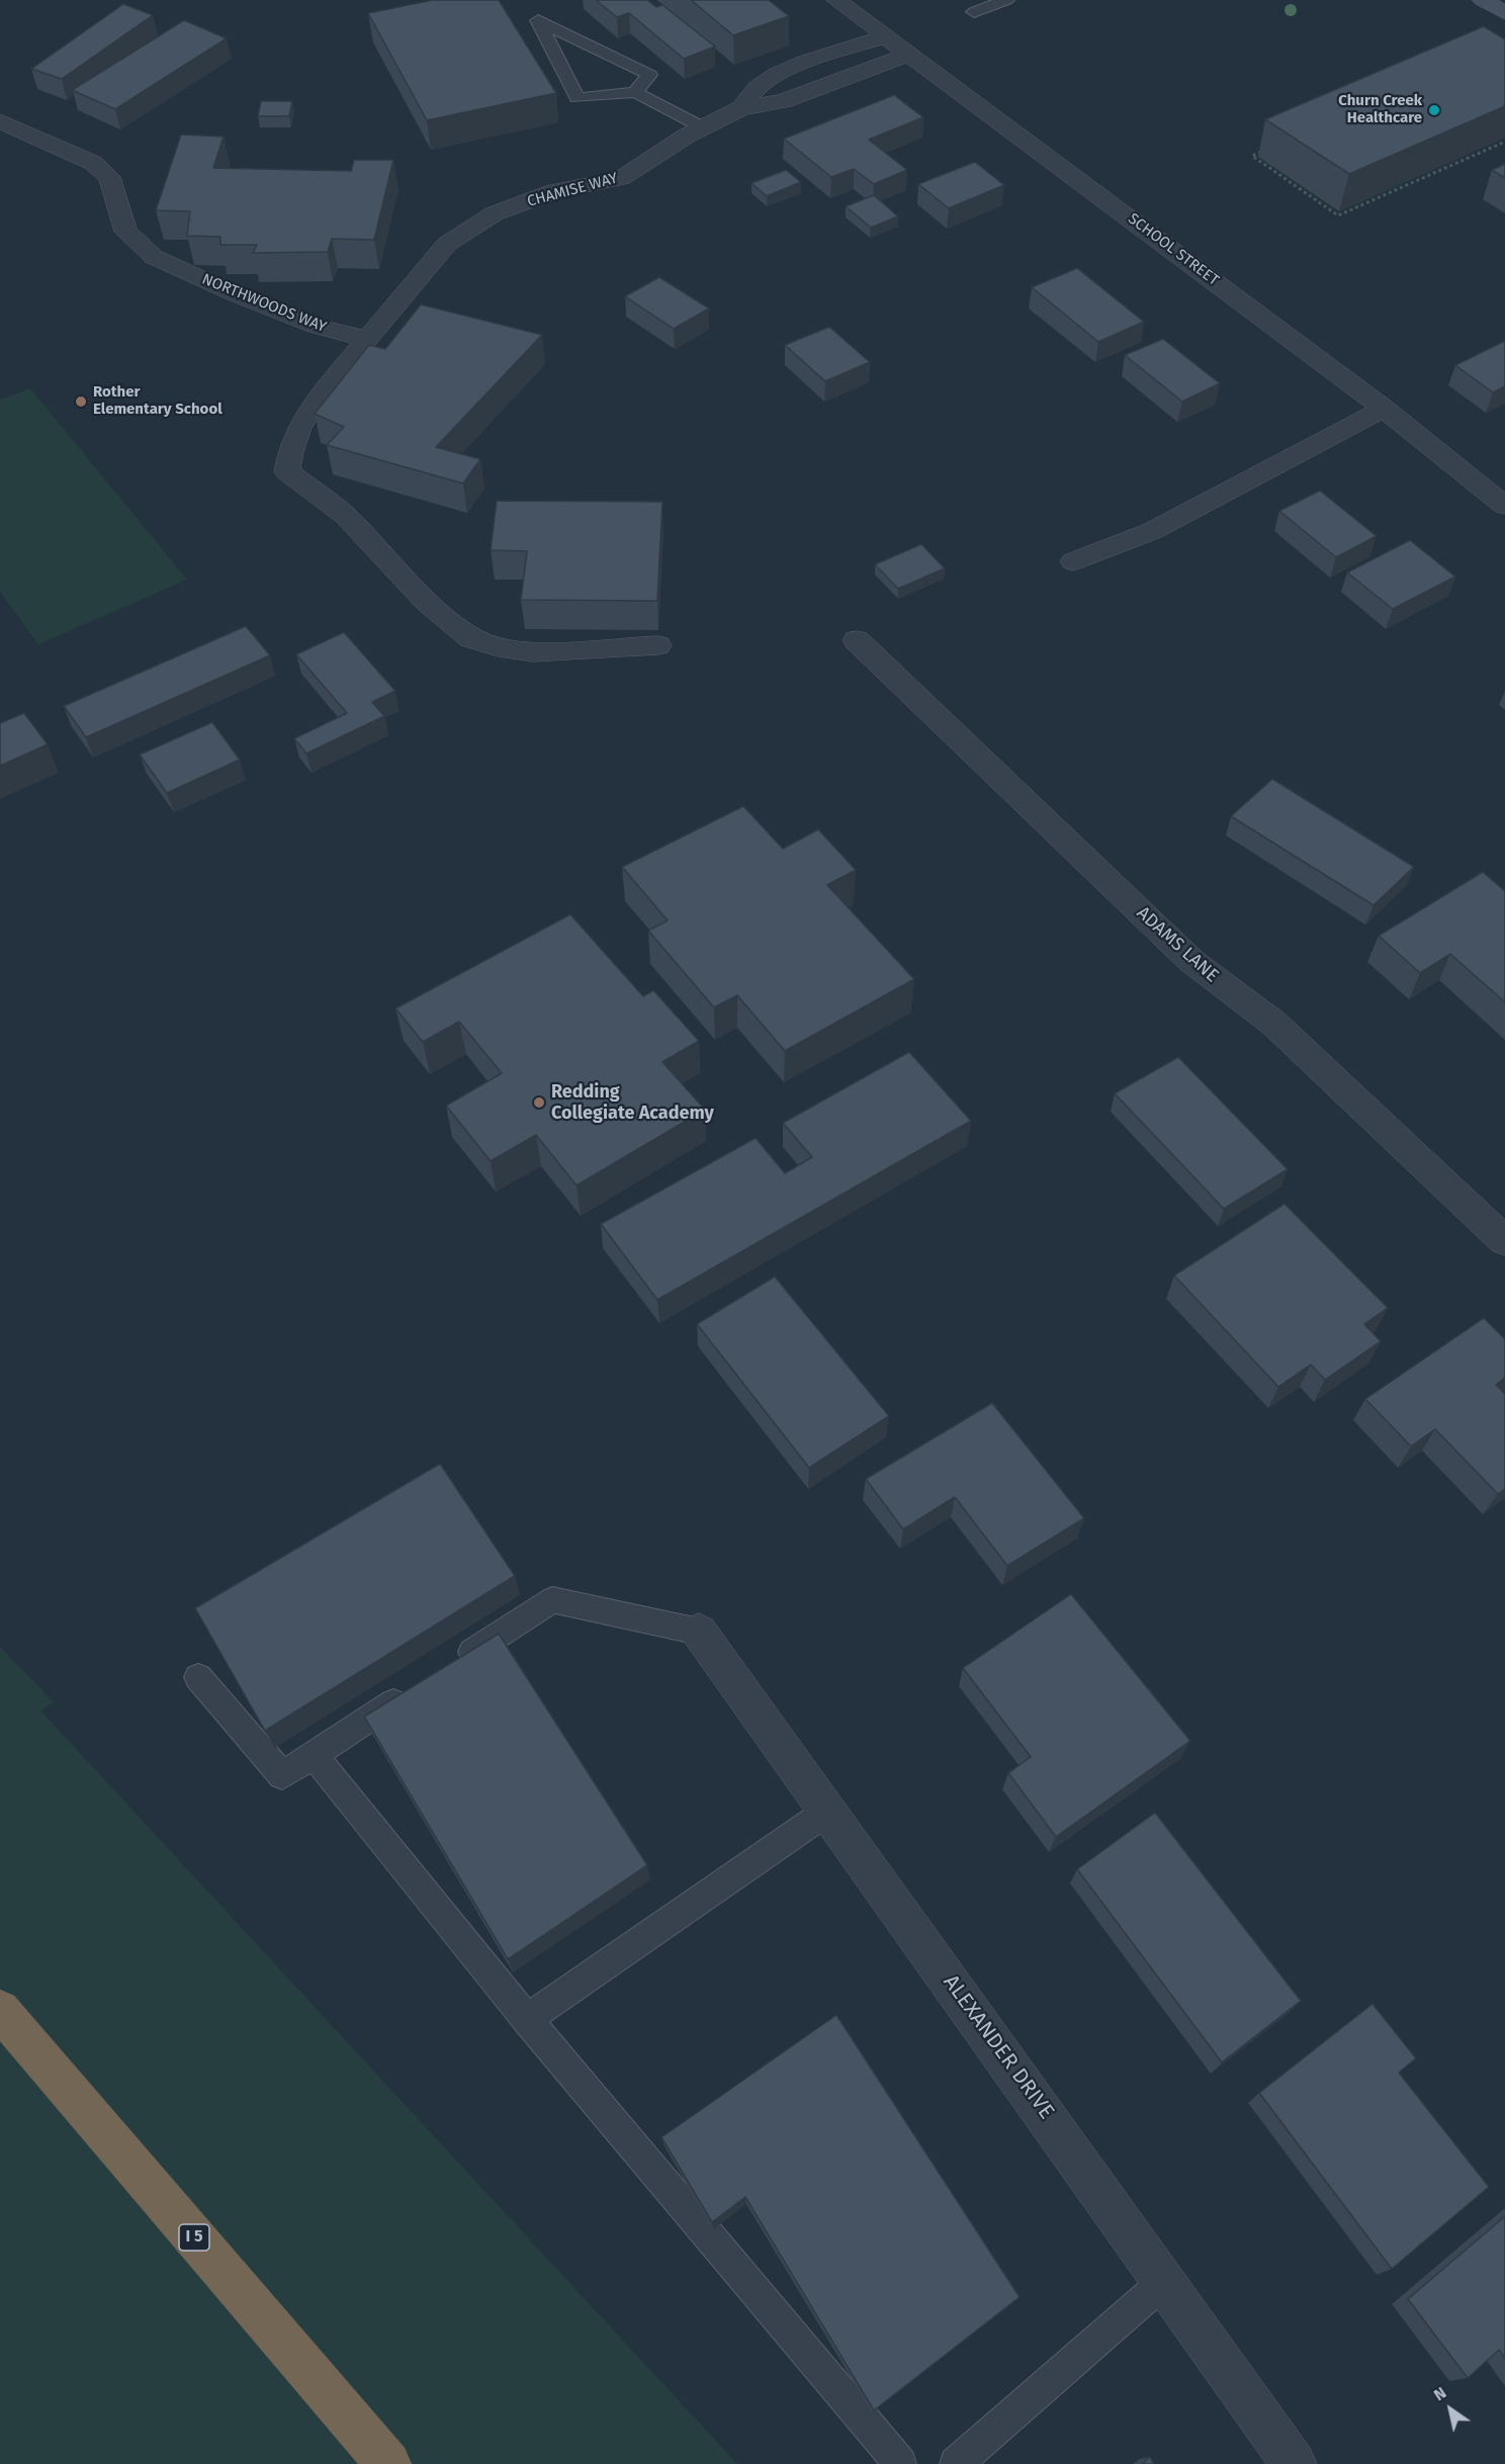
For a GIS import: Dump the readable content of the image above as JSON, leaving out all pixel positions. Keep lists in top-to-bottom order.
{
  "streets": {
    "highway": ["I 5"],
    "street": [
      "CHAMISE WAY",
      "SCHOOL STREET",
      "NORTHWOODS WAY",
      "ADAMS LANE",
      "ALEXANDER DRIVE"
    ]
  },
  "crossings": [
    ["CHAMISE WAY", "SCHOOL STREET"],
    ["CHAMISE WAY", "NORTHWOODS WAY"]
  ],
  "places": ["Churn Creek Healthcare", "Rother Elementary School", "Redding Collegiate Academy"],
  "north": "top left"
}
